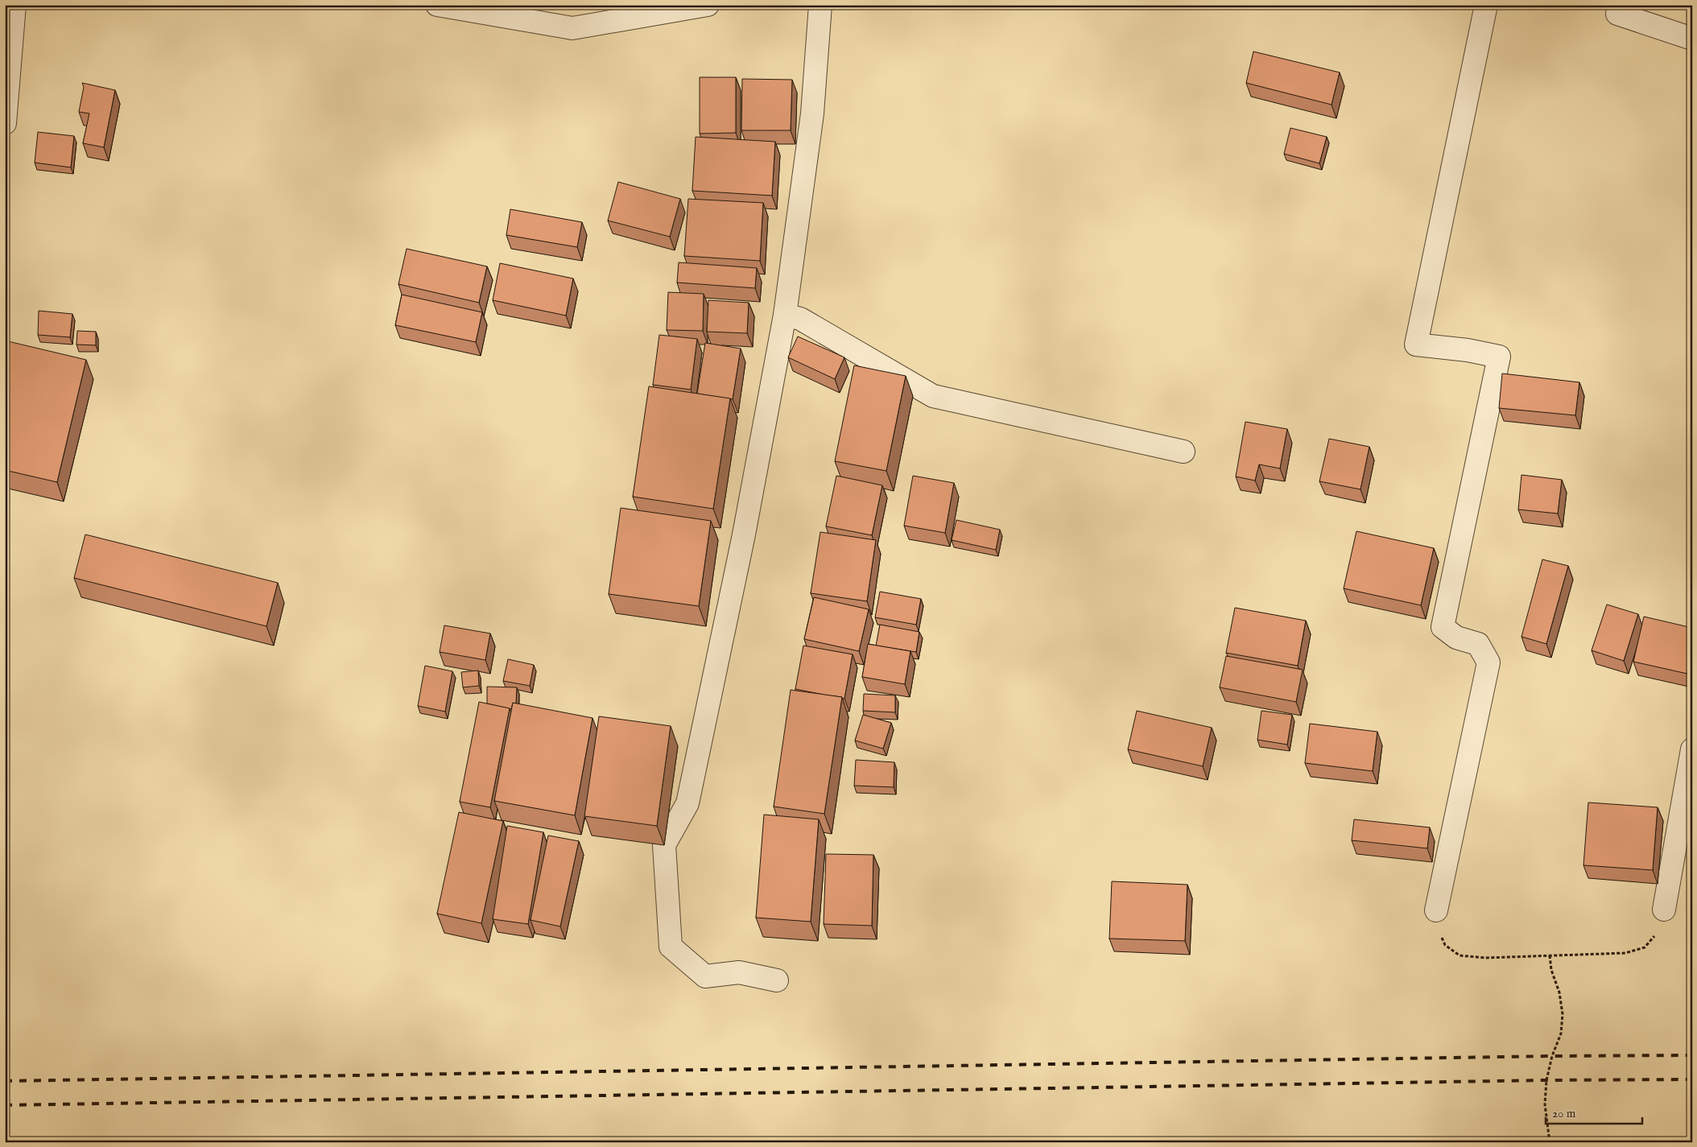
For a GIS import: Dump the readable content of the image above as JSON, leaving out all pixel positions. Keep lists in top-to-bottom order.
{
  "scale_bar": "20 m"
}
